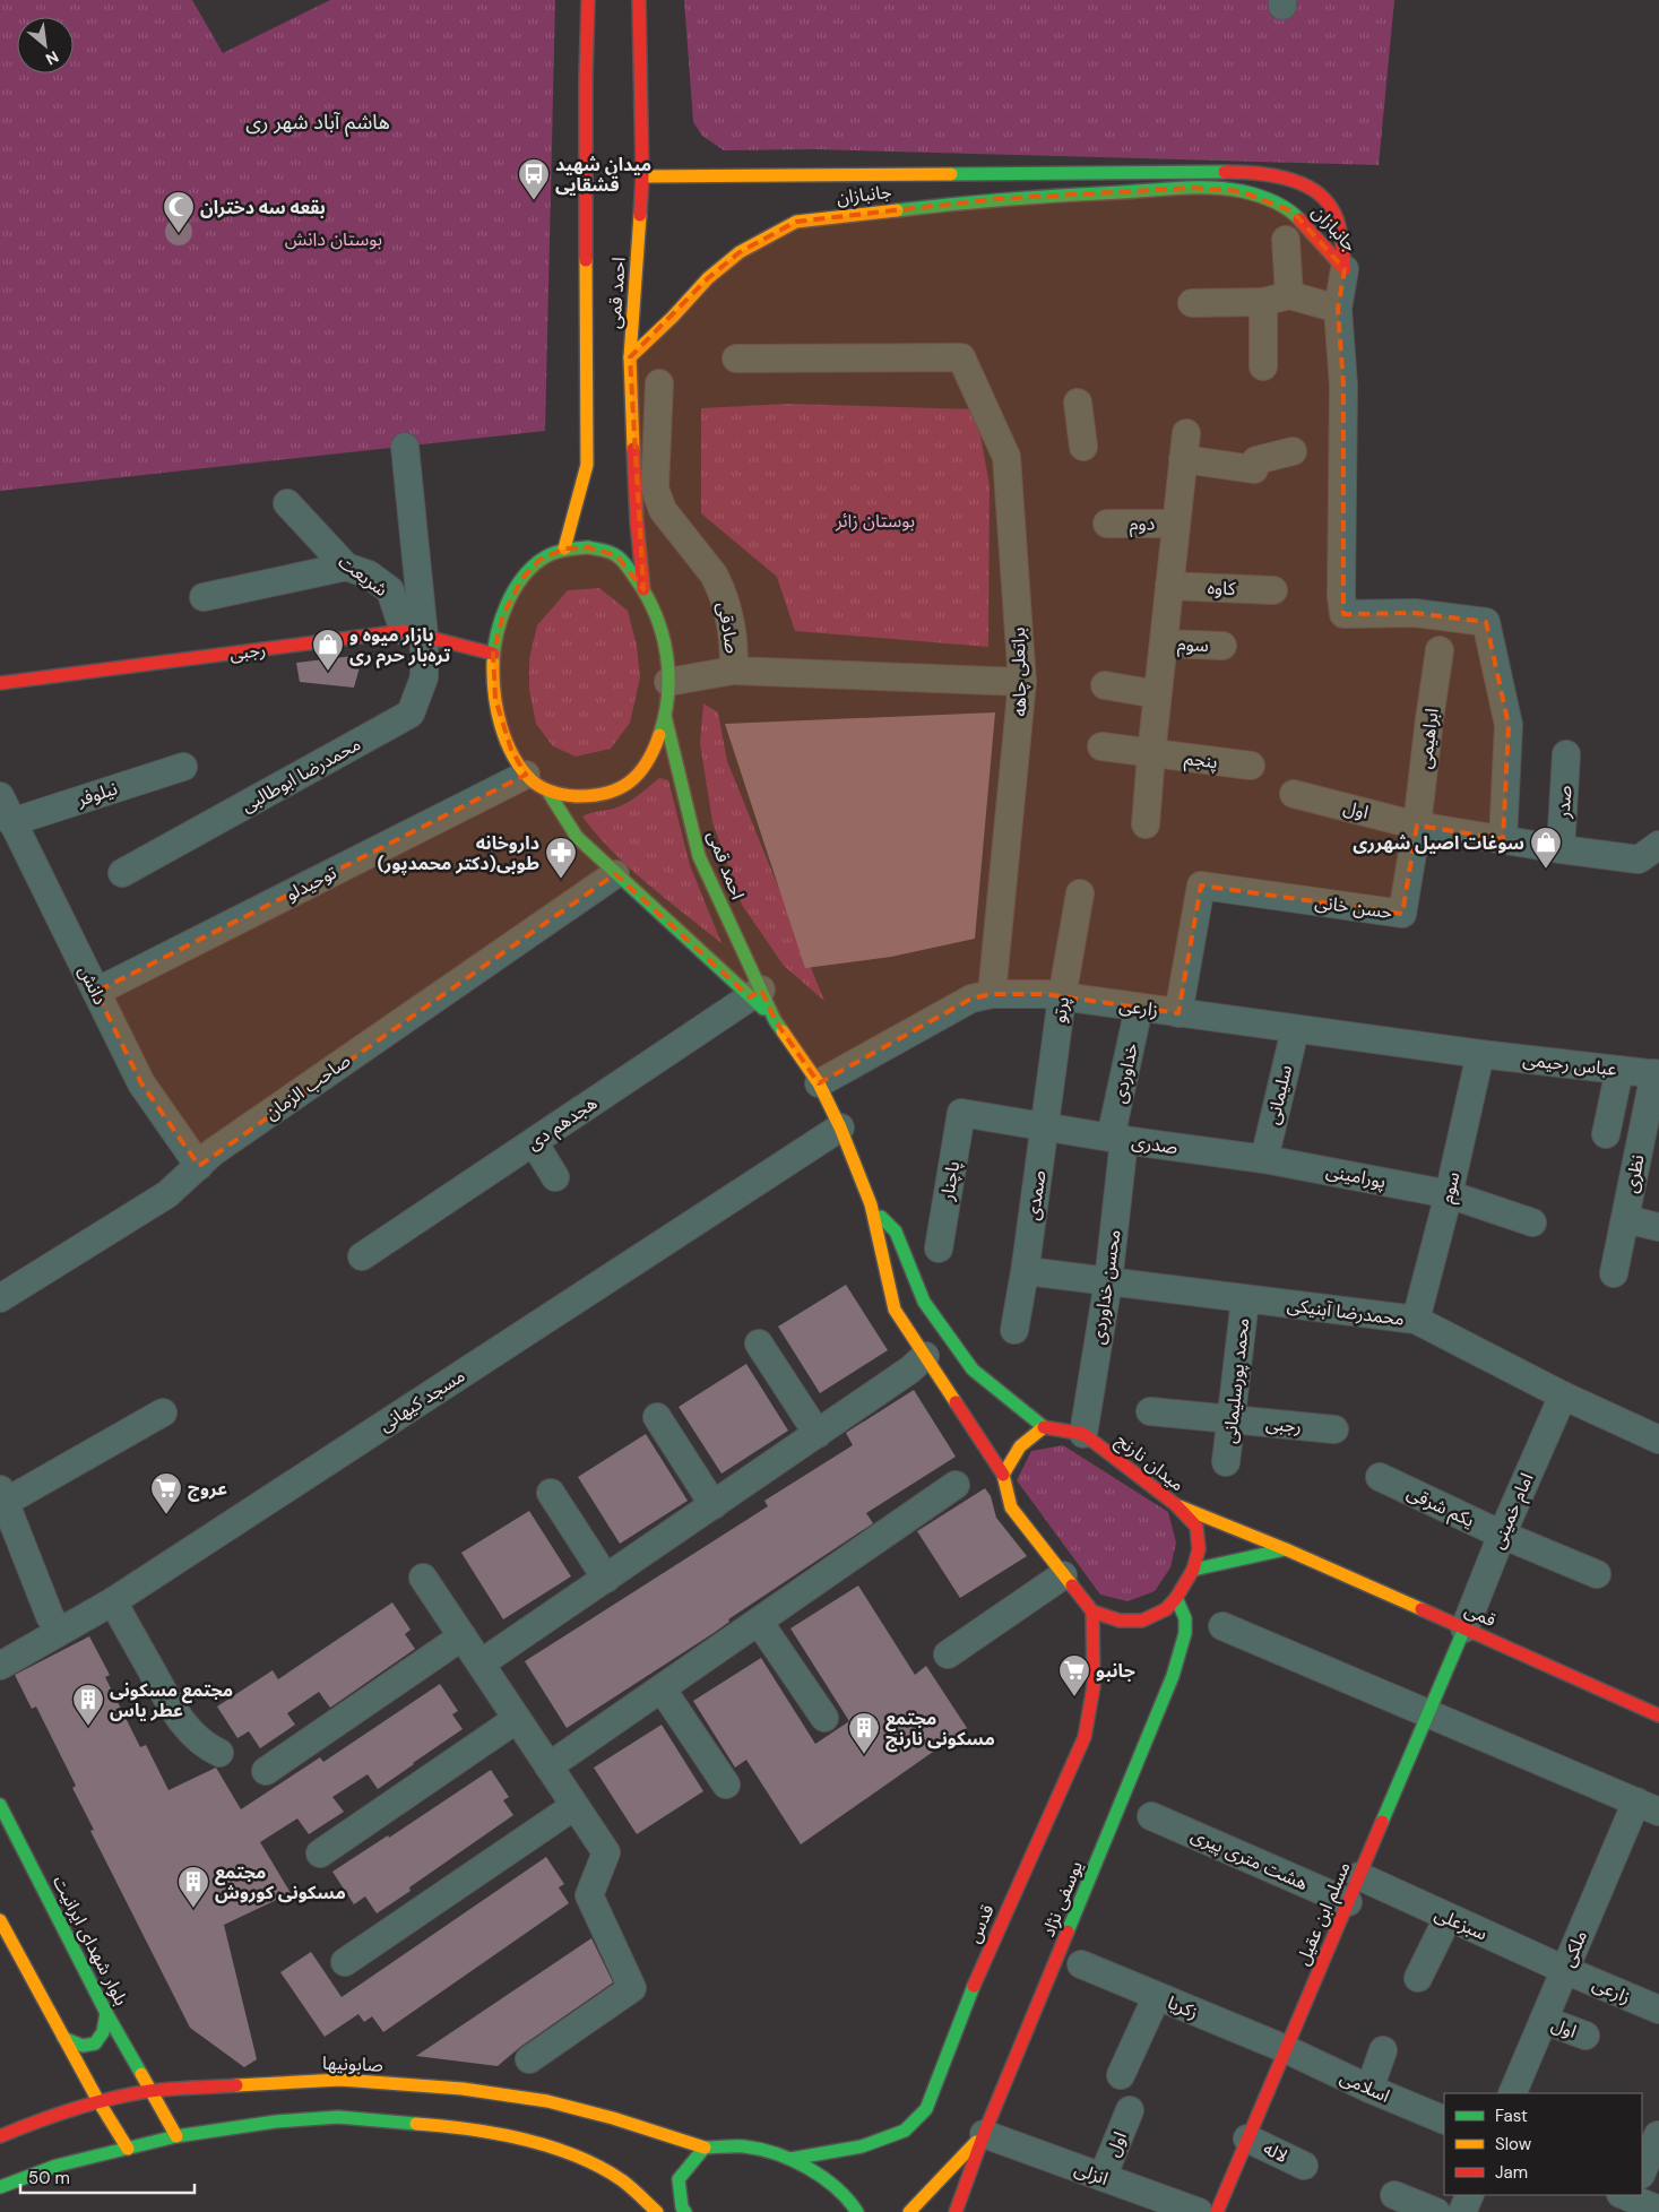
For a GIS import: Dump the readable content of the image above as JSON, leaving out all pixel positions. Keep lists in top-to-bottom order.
{
  "streets": {
    "street": [
      "جانبازان",
      "احمد قمی",
      "دوم",
      "شریعت",
      "کاوه",
      "صادقی",
      "سوم",
      "رجبی",
      "براتعلی چاهه",
      "ابراهیمی",
      "پنجم",
      "محمدرضا ابوطالبی",
      "نیلوفر",
      "صدر",
      "اول",
      "توحیدلو",
      "حسن خانی",
      "دانش",
      "زارعی",
      "پرتو",
      "عباس رحیمی",
      "خداوردی",
      "صاحب الزمان",
      "سلیمانی",
      "هجدهم دی",
      "صدری",
      "نظری",
      "پورامینی",
      "پاچنار",
      "صمدی",
      "محسن خداوردی",
      "محمدرضا آبنیکی",
      "محمد پورسلیمانی",
      "مسجد کیهانی",
      "میدان نارنج",
      "یکم شرقی",
      "امام خمینی",
      "قمی",
      "هشت متری پیری",
      "یوسفی نژاد",
      "مسلم ابن عقیل",
      "قدس",
      "سبزعلی",
      "بلوار شهدای ایرانیت",
      "ملکی",
      "زکریا",
      "صابونیها",
      "اسلامی",
      "لاله",
      "انزلی"
    ]
  },
  "crossings": [
    ["جانبازان", "احمد قمی"],
    ["احمد قمی", "زارعی"],
    ["احمد قمی", "صاحب الزمان"],
    ["احمد قمی", "هجدهم دی"],
    ["احمد قمی", "مسجد کیهانی"],
    ["شریعت", "رجبی"],
    ["شریعت", "محمدرضا ابوطالبی"],
    ["صادقی", "براتعلی چاهه"],
    ["سوم", "زارعی"],
    ["سوم", "عباس رحیمی"],
    ["سوم", "پورامینی"],
    ["سوم", "محمدرضا آبنیکی"],
    ["رجبی", "محمدرضا ابوطالبی"],
    ["رجبی", "محمد پورسلیمانی"],
    ["براتعلی چاهه", "زارعی"],
    ["ابراهیمی", "اول"],
    ["ابراهیمی", "حسن خانی"],
    ["نیلوفر", "دانش"],
    ["اول", "حسن خانی"],
    ["اول", "ملکی"],
    ["اول", "انزلی"],
    ["توحیدلو", "دانش"],
    ["حسن خانی", "زارعی"],
    ["دانش", "صاحب الزمان"],
    ["زارعی", "پرتو"],
    ["زارعی", "عباس رحیمی"],
    ["زارعی", "خداوردی"],
    ["زارعی", "سلیمانی"],
    ["زارعی", "سبزعلی"],
    ["زارعی", "ملکی"],
    ["پرتو", "صدری"],
    ["پرتو", "پاچنار"],
    ["پرتو", "صمدی"],
    ["عباس رحیمی", "نظری"],
    ["خداوردی", "صدری"],
    ["خداوردی", "محسن خداوردی"],
    ["سلیمانی", "صدری"],
    ["سلیمانی", "پورامینی"],
    ["صدری", "پورامینی"],
    ["صدری", "پاچنار"],
    ["صدری", "صمدی"],
    ["صدری", "محسن خداوردی"],
    ["پاچنار", "صمدی"],
    ["محسن خداوردی", "محمدرضا آبنیکی"],
    ["محسن خداوردی", "میدان نارنج"],
    ["محسن خداوردی", "قمی"],
    ["محسن خداوردی", "یوسفی نژاد"],
    ["محسن خداوردی", "قدس"],
    ["محمدرضا آبنیکی", "محمد پورسلیمانی"],
    ["محمدرضا آبنیکی", "امام خمینی"],
    ["میدان نارنج", "قمی"],
    ["میدان نارنج", "یوسفی نژاد"],
    ["میدان نارنج", "قدس"],
    ["یکم شرقی", "امام خمینی"],
    ["امام خمینی", "قمی"],
    ["امام خمینی", "مسلم ابن عقیل"],
    ["قمی", "یوسفی نژاد"],
    ["قمی", "مسلم ابن عقیل"],
    ["قمی", "قدس"],
    ["هشت متری پیری", "مسلم ابن عقیل"],
    ["یوسفی نژاد", "قدس"],
    ["یوسفی نژاد", "انزلی"],
    ["مسلم ابن عقیل", "سبزعلی"],
    ["مسلم ابن عقیل", "زکریا"],
    ["مسلم ابن عقیل", "اسلامی"],
    ["مسلم ابن عقیل", "لاله"],
    ["قدس", "صابونیها"],
    ["سبزعلی", "ملکی"],
    ["بلوار شهدای ایرانیت", "صابونیها"],
    ["زکریا", "اسلامی"]
  ],
  "districts": ["هاشم آباد شهر ری"],
  "parks": ["بوستان دانش", "بوستان زائر"],
  "places": {
    "bus stop": ["میدان شهید قشقایی"],
    "mosque": ["بقعه سه دختران"],
    "shop": ["بازار میوه و تره‌بار حرم ری", "سوغات اصیل شهرری"],
    "pharmacy": ["داروخانه طوبی(دکتر محمدپور)"],
    "supermarket": ["عروج", "جانبو"],
    "building": ["مجتمع مسکونی عطر یاس", "مجتمع مسکونی نارنج", "مجتمع مسکونی کوروش"]
  },
  "legend": ["Fast", "Slow", "Jam"],
  "scale_bar": "50 m",
  "north": "bottom right"
}
